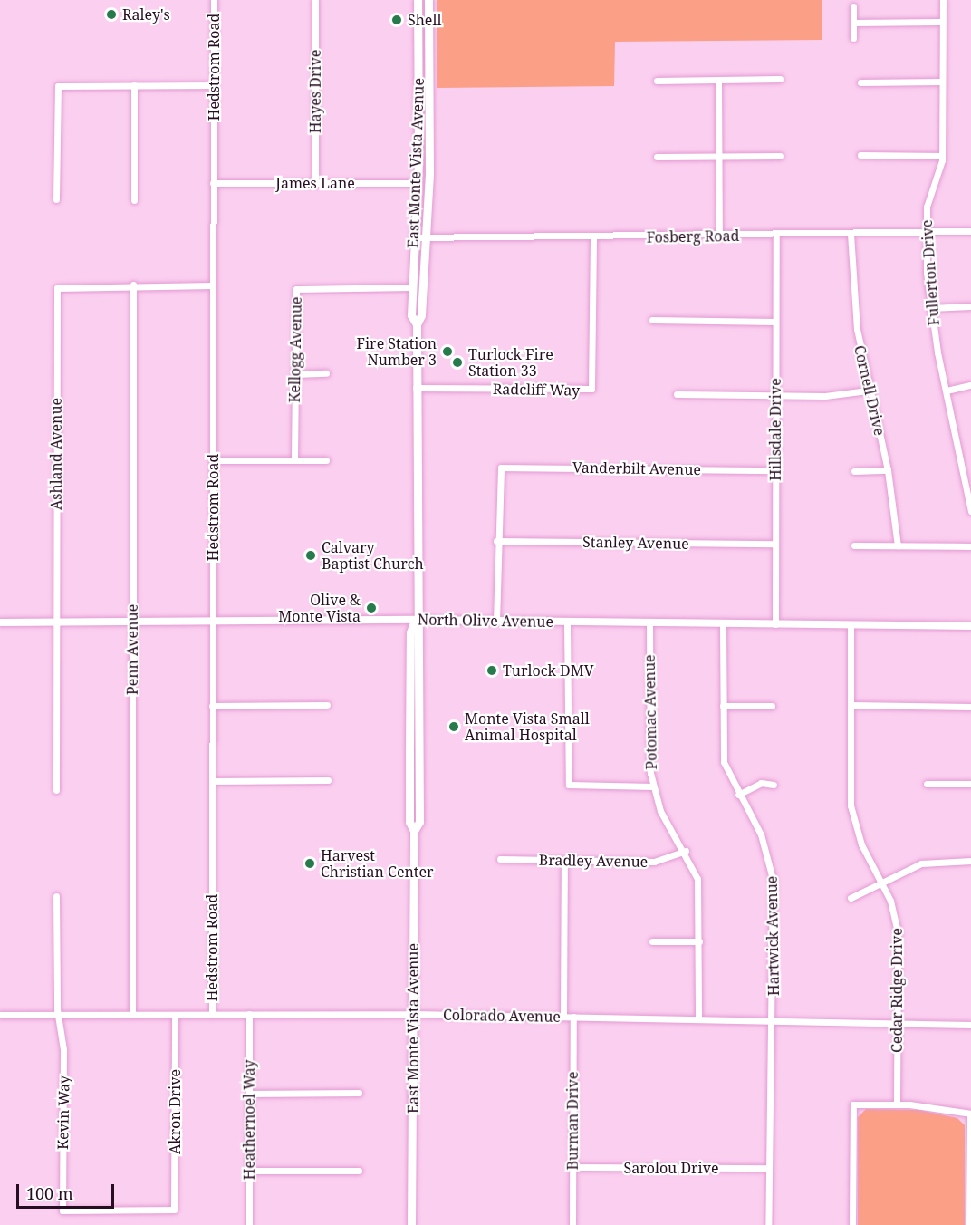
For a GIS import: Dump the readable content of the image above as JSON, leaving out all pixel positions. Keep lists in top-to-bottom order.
{
  "streets": {
    "main road": ["East Monte Vista Avenue"],
    "street": [
      "Hedstrom Road",
      "Hayes Drive",
      "James Lane",
      "Fosberg Road",
      "Fullerton Drive",
      "Kellogg Avenue",
      "Radcliff Way",
      "Cornell Drive",
      "Hillsdale Drive",
      "Ashland Avenue",
      "Vanderbilt Avenue",
      "Stanley Avenue",
      "North Olive Avenue",
      "Penn Avenue",
      "Potomac Avenue",
      "Bradley Avenue",
      "Hartwick Avenue",
      "Cedar Ridge Drive",
      "Colorado Avenue",
      "Akron Drive",
      "Kevin Way",
      "Heathernoel Way",
      "Burman Drive",
      "Sarolou Drive"
    ]
  },
  "crossings": [
    ["Hedstrom Road", "James Lane"],
    ["Hedstrom Road", "North Olive Avenue"],
    ["Hedstrom Road", "Colorado Avenue"],
    ["Hayes Drive", "James Lane"],
    ["East Monte Vista Avenue", "James Lane"],
    ["East Monte Vista Avenue", "Fosberg Road"],
    ["East Monte Vista Avenue", "Kellogg Avenue"],
    ["East Monte Vista Avenue", "Radcliff Way"],
    ["East Monte Vista Avenue", "North Olive Avenue"],
    ["East Monte Vista Avenue", "Colorado Avenue"],
    ["Fosberg Road", "Fullerton Drive"],
    ["Fosberg Road", "Radcliff Way"],
    ["Fosberg Road", "Cornell Drive"],
    ["Fosberg Road", "Hillsdale Drive"],
    ["Hillsdale Drive", "Vanderbilt Avenue"],
    ["Hillsdale Drive", "Stanley Avenue"],
    ["Hillsdale Drive", "North Olive Avenue"],
    ["Ashland Avenue", "North Olive Avenue"],
    ["Ashland Avenue", "Penn Avenue"],
    ["Vanderbilt Avenue", "Stanley Avenue"],
    ["North Olive Avenue", "Penn Avenue"],
    ["North Olive Avenue", "Potomac Avenue"],
    ["North Olive Avenue", "Hartwick Avenue"],
    ["North Olive Avenue", "Cedar Ridge Drive"],
    ["Penn Avenue", "Colorado Avenue"],
    ["Potomac Avenue", "Bradley Avenue"],
    ["Potomac Avenue", "Colorado Avenue"],
    ["Hartwick Avenue", "Colorado Avenue"],
    ["Hartwick Avenue", "Sarolou Drive"],
    ["Cedar Ridge Drive", "Colorado Avenue"],
    ["Colorado Avenue", "Akron Drive"],
    ["Colorado Avenue", "Kevin Way"],
    ["Colorado Avenue", "Heathernoel Way"],
    ["Colorado Avenue", "Burman Drive"],
    ["Akron Drive", "Kevin Way"],
    ["Burman Drive", "Sarolou Drive"]
  ],
  "places": [
    "Raley's",
    "Shell",
    "Fire Station Number 3",
    "Turlock Fire Station 33",
    "Calvary Baptist Church",
    "Olive & Monte Vista",
    "Turlock DMV",
    "Monte Vista Small Animal Hospital",
    "Harvest Christian Center"
  ],
  "scale_bar": "100 m"
}
